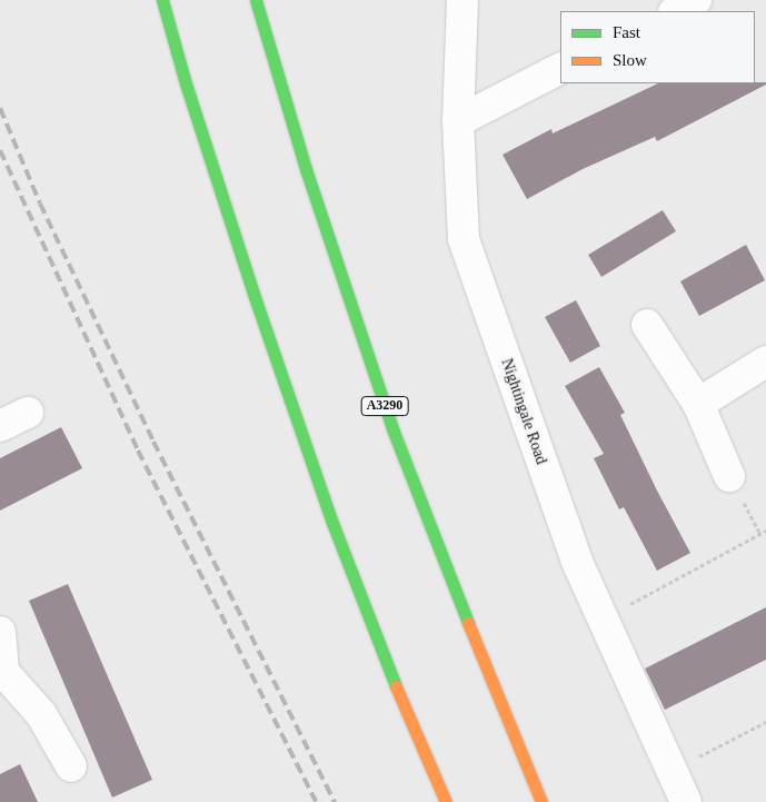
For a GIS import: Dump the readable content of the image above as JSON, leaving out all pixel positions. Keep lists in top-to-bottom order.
{
  "streets": {
    "main road": ["A3290"],
    "street": ["Nightingale Road"]
  },
  "legend": ["Fast", "Slow"]
}
